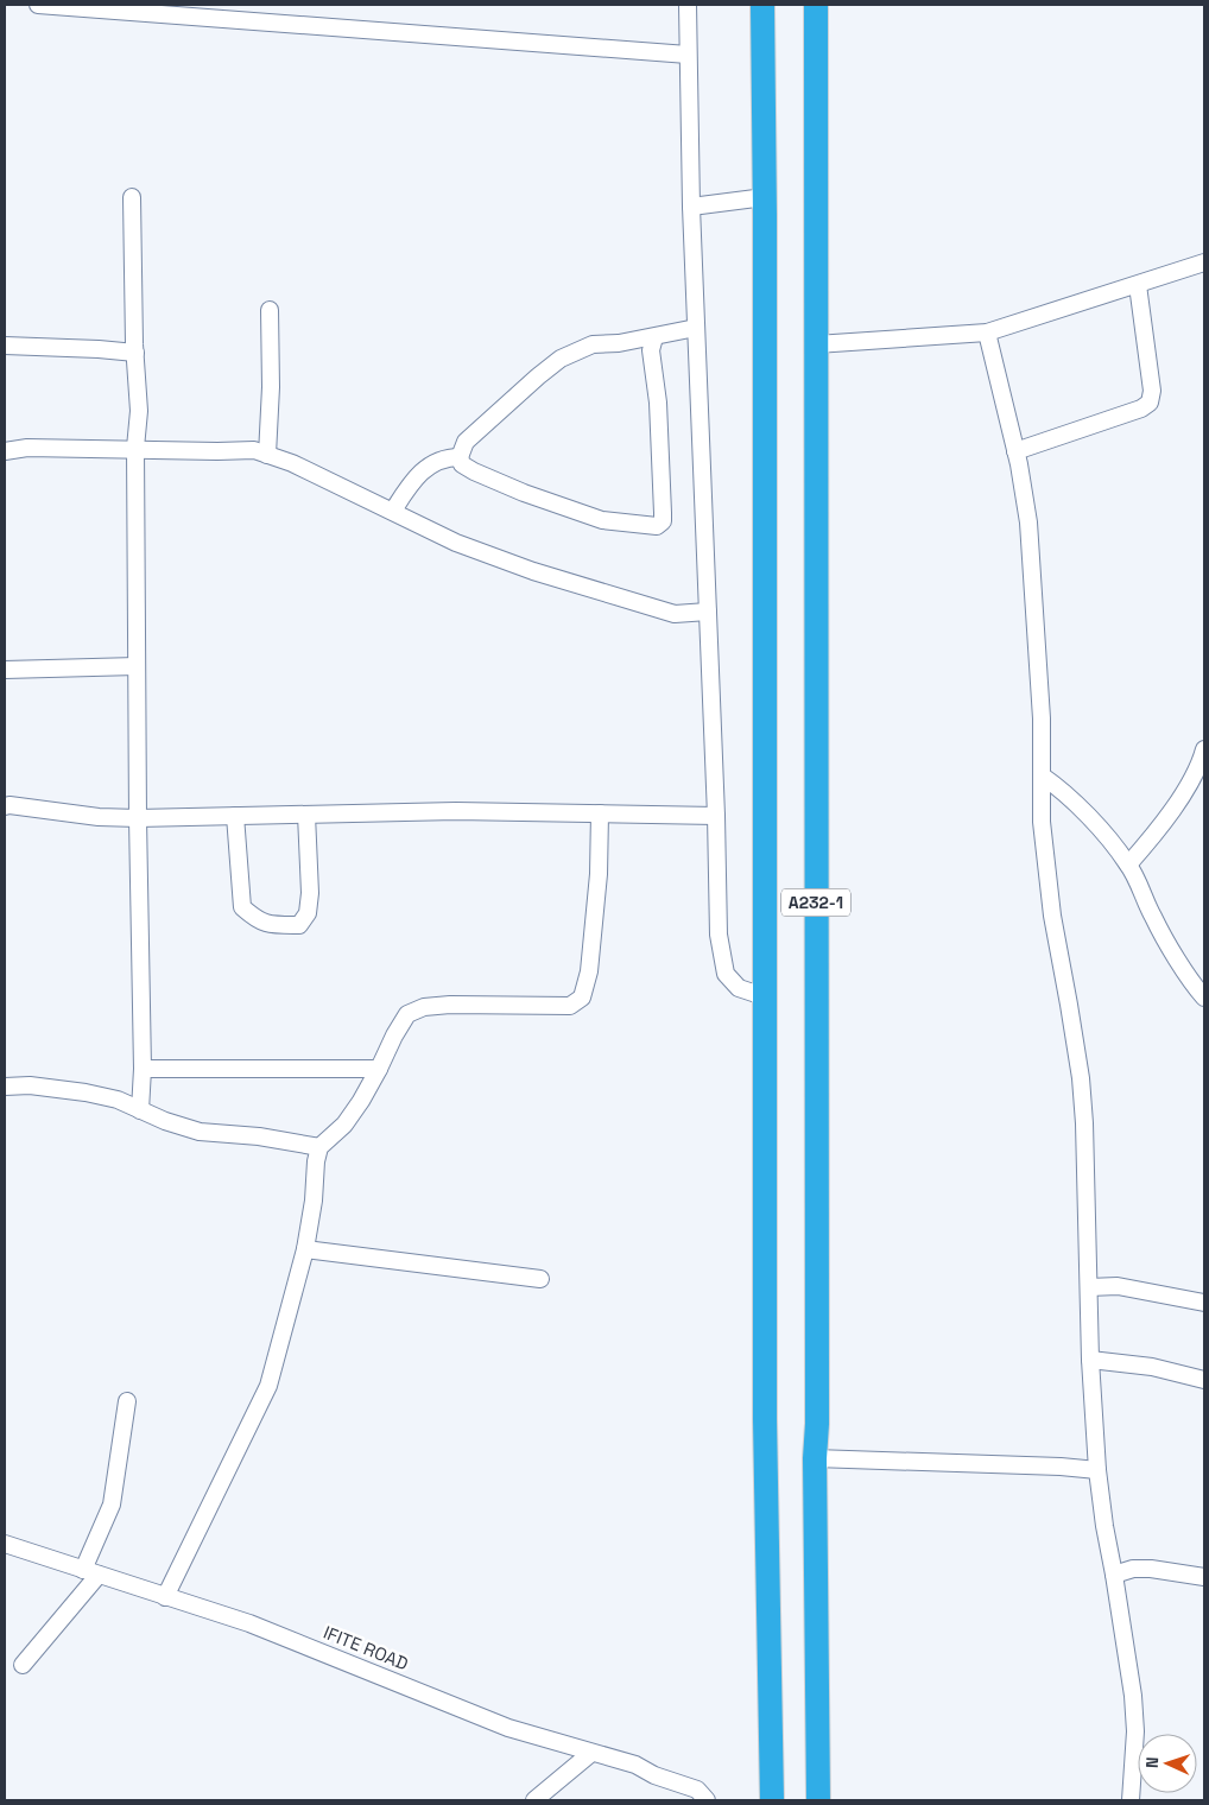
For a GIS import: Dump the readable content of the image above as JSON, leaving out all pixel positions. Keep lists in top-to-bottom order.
{
  "streets": {
    "highway": ["A232-1"],
    "street": ["IFITE ROAD"]
  },
  "north": "left"
}
